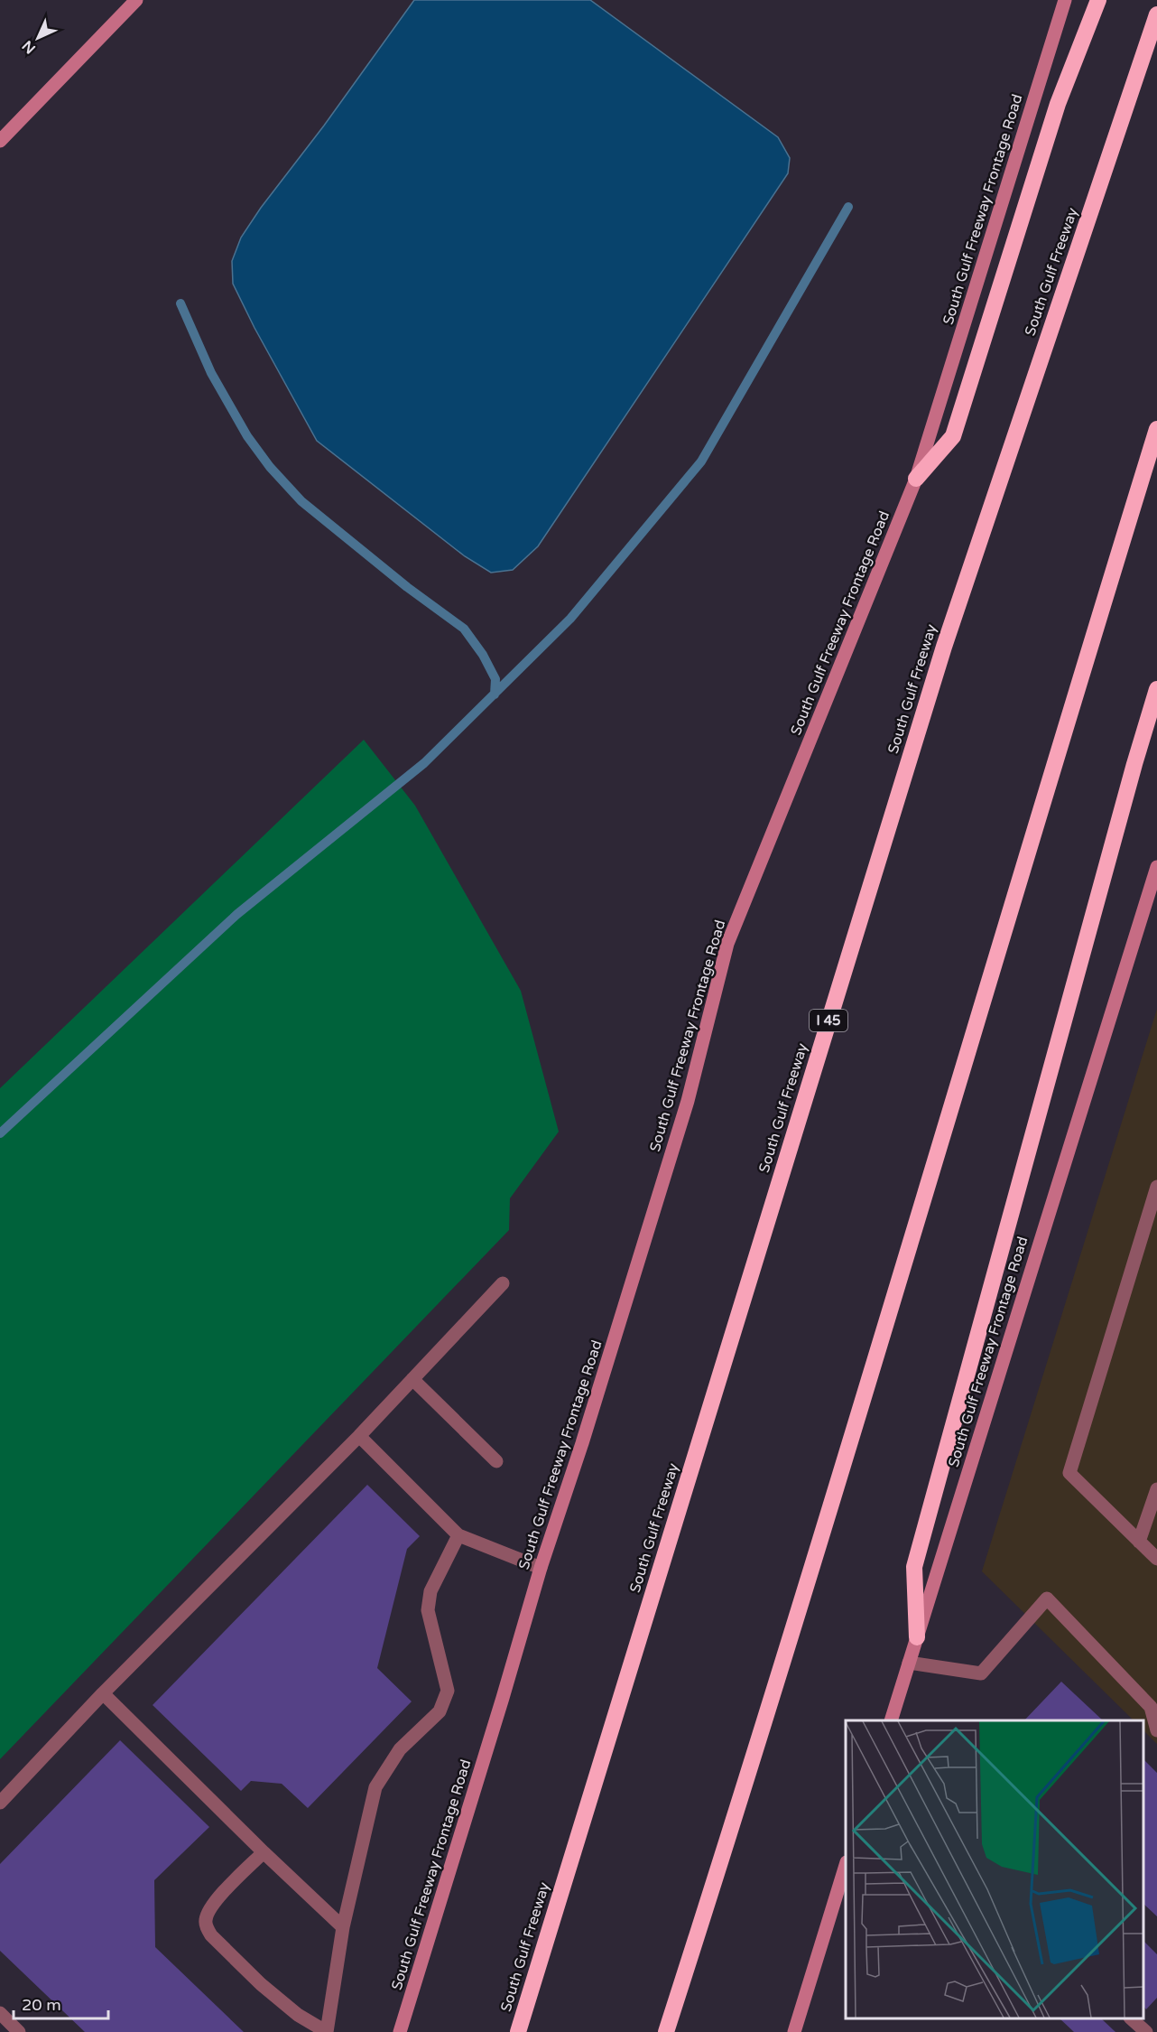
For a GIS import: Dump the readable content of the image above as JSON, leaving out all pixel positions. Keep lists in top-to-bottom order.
{
  "streets": {
    "highway": ["South Gulf Freeway", "I 45"],
    "main road": ["South Gulf Freeway Frontage Road"]
  },
  "scale_bar": "20 m",
  "north": "bottom left"
}
